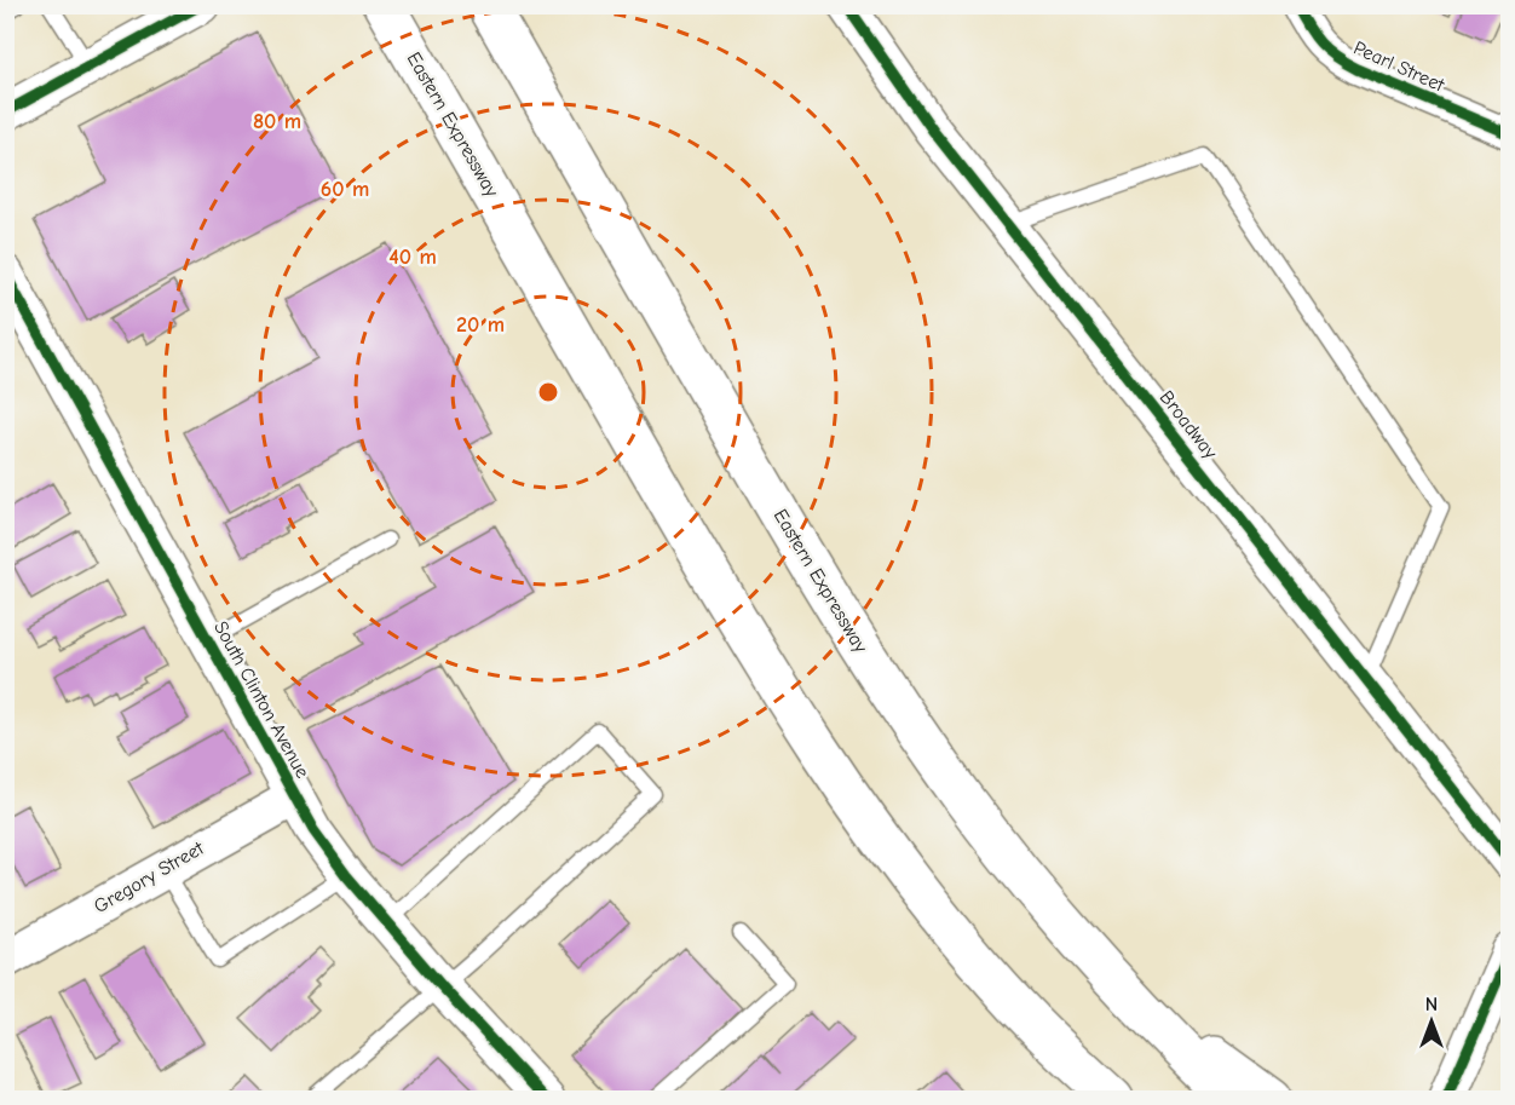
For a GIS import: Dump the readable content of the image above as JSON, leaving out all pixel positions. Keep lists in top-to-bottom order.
{
  "streets": {
    "highway": ["Eastern Expressway"],
    "street": [
      "Pearl Street",
      "Broadway",
      "South Clinton Avenue",
      "Gregory Street"
    ]
  },
  "crossings": [
    ["South Clinton Avenue", "Gregory Street"]
  ],
  "north": "top",
  "rings": [
    "80 m",
    "60 m",
    "40 m",
    "20 m"
  ]
}
